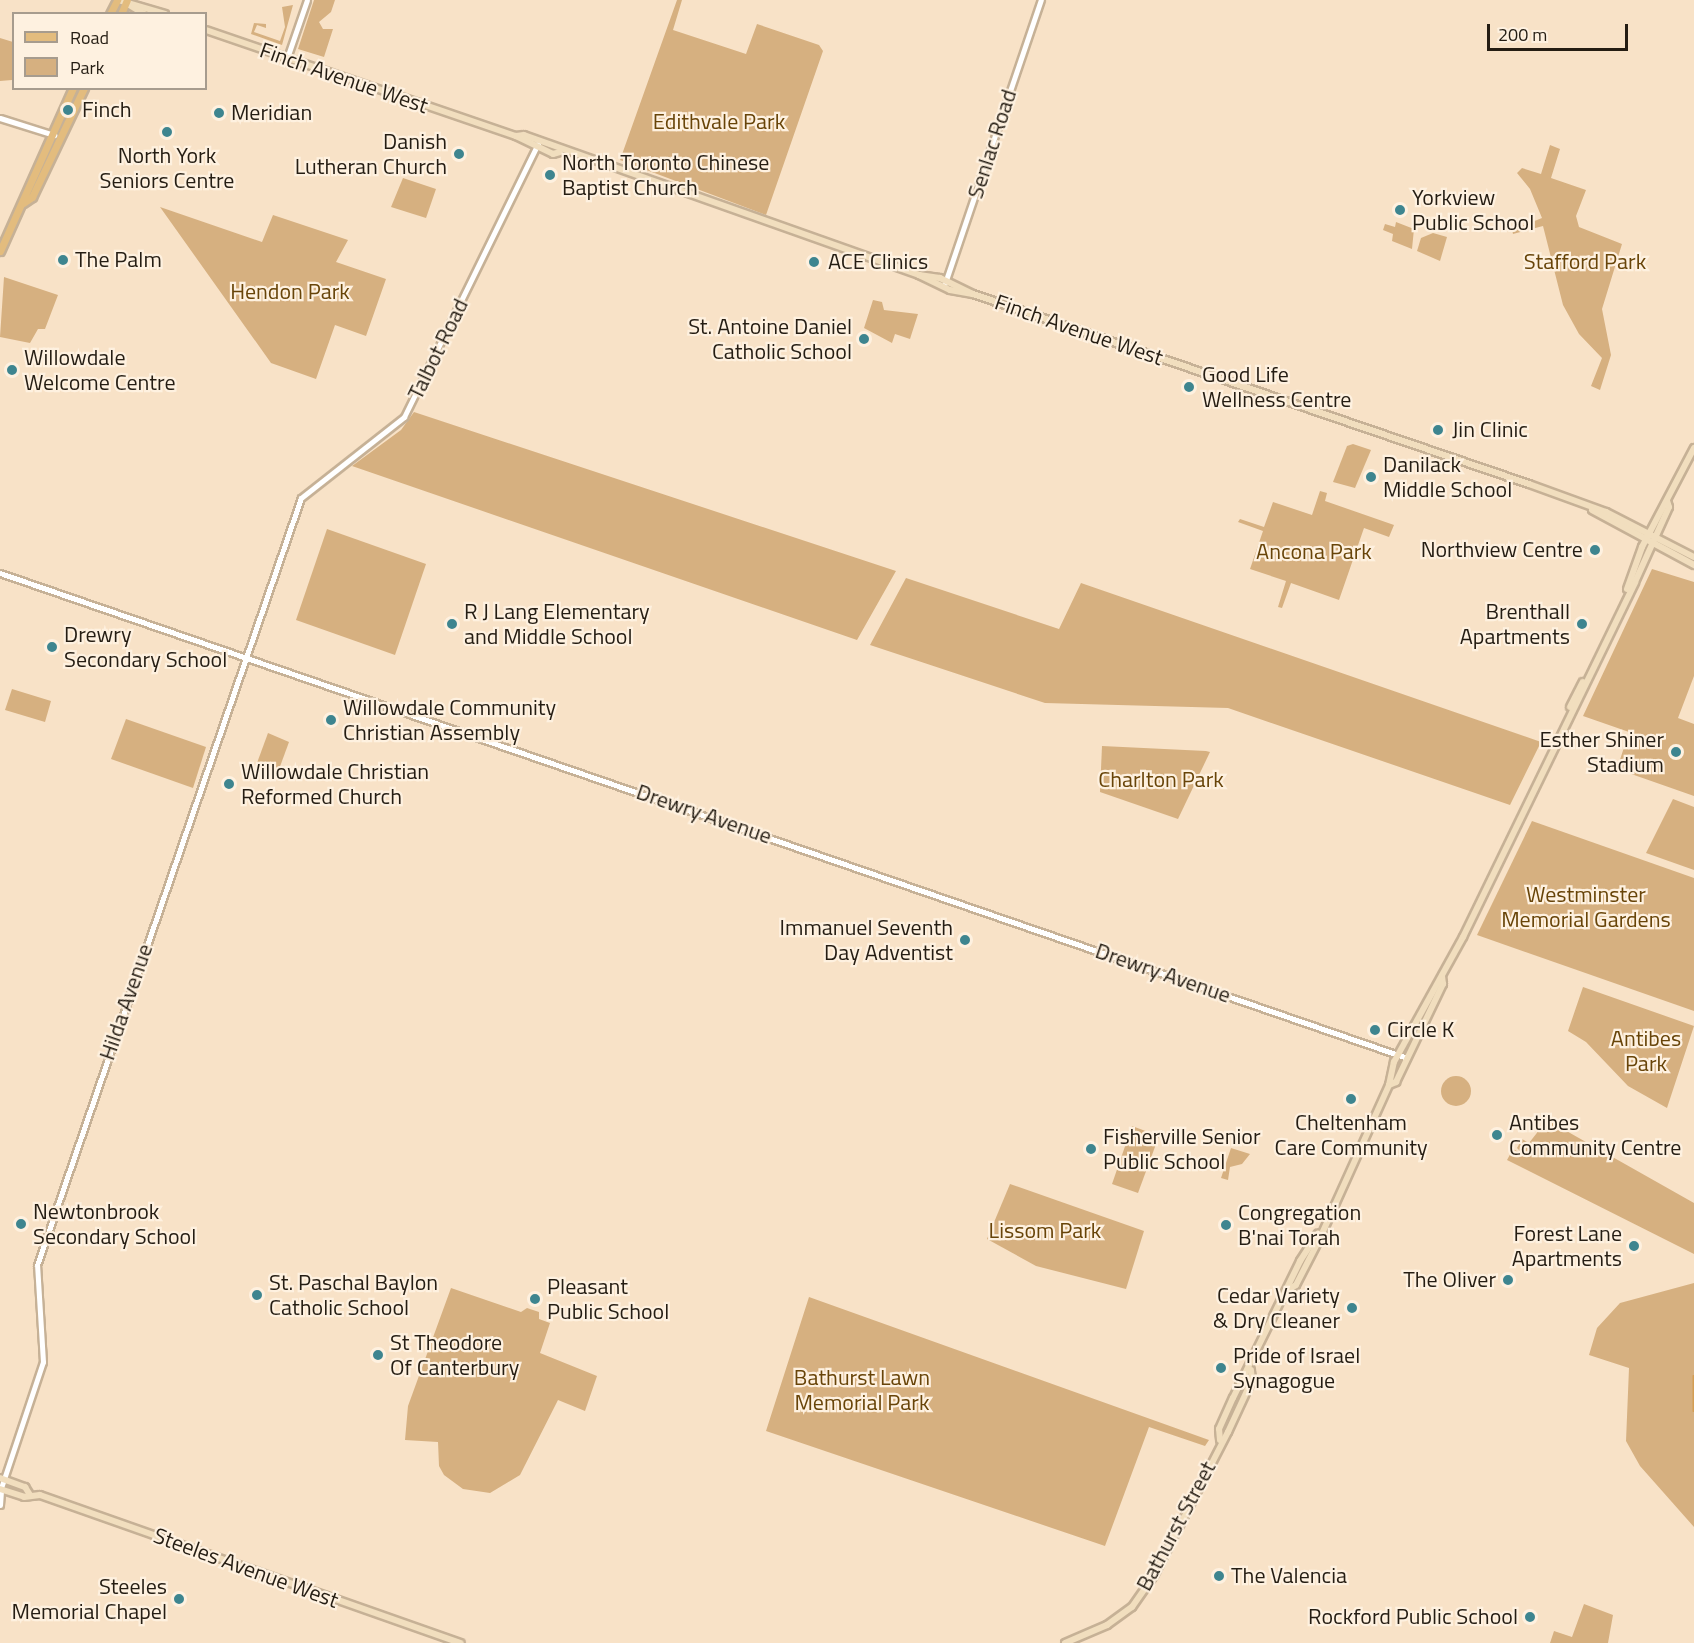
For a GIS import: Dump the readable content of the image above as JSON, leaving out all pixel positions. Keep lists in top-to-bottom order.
{
  "streets": {
    "main road": ["Finch Avenue West", "Bathurst Street", "Steeles Avenue West"],
    "street": [
      "Senlac Road",
      "Talbot Road",
      "Drewry Avenue",
      "Hilda Avenue"
    ]
  },
  "crossings": [
    ["Finch Avenue West", "Senlac Road"],
    ["Finch Avenue West", "Talbot Road"],
    ["Finch Avenue West", "Bathurst Street"],
    ["Talbot Road", "Hilda Avenue"],
    ["Drewry Avenue", "Hilda Avenue"],
    ["Drewry Avenue", "Bathurst Street"],
    ["Hilda Avenue", "Steeles Avenue West"]
  ],
  "parks": [
    "Edithvale Park",
    "Stafford Park",
    "Hendon Park",
    "Ancona Park",
    "Charlton Park",
    "Westminster Memorial Gardens",
    "Antibes Park",
    "Lissom Park",
    "Bathurst Lawn Memorial Park"
  ],
  "places": [
    "Finch",
    "Meridian",
    "North York Seniors Centre",
    "Danish Lutheran Church",
    "North Toronto Chinese Baptist Church",
    "Yorkview Public School",
    "The Palm",
    "ACE Clinics",
    "St. Antoine Daniel Catholic School",
    "Willowdale Welcome Centre",
    "Good Life Wellness Centre",
    "Jin Clinic",
    "Danilack Middle School",
    "Northview Centre",
    "R J Lang Elementary and Middle School",
    "Brenthall Apartments",
    "Drewry Secondary School",
    "Willowdale Community Christian Assembly",
    "Esther Shiner Stadium",
    "Willowdale Christian Reformed Church",
    "Immanuel Seventh Day Adventist",
    "Circle K",
    "Cheltenham Care Community",
    "Antibes Community Centre",
    "Fisherville Senior Public School",
    "Newtonbrook Secondary School",
    "Congregation B'nai Torah",
    "Forest Lane Apartments",
    "The Oliver",
    "St. Paschal Baylon Catholic School",
    "Pleasant Public School",
    "Cedar Variety & Dry Cleaner",
    "St Theodore Of Canterbury",
    "Pride of Israel Synagogue",
    "The Valencia",
    "Steeles Memorial Chapel",
    "Rockford Public School"
  ],
  "legend": ["Road", "Park"],
  "scale_bar": "200 m"
}
